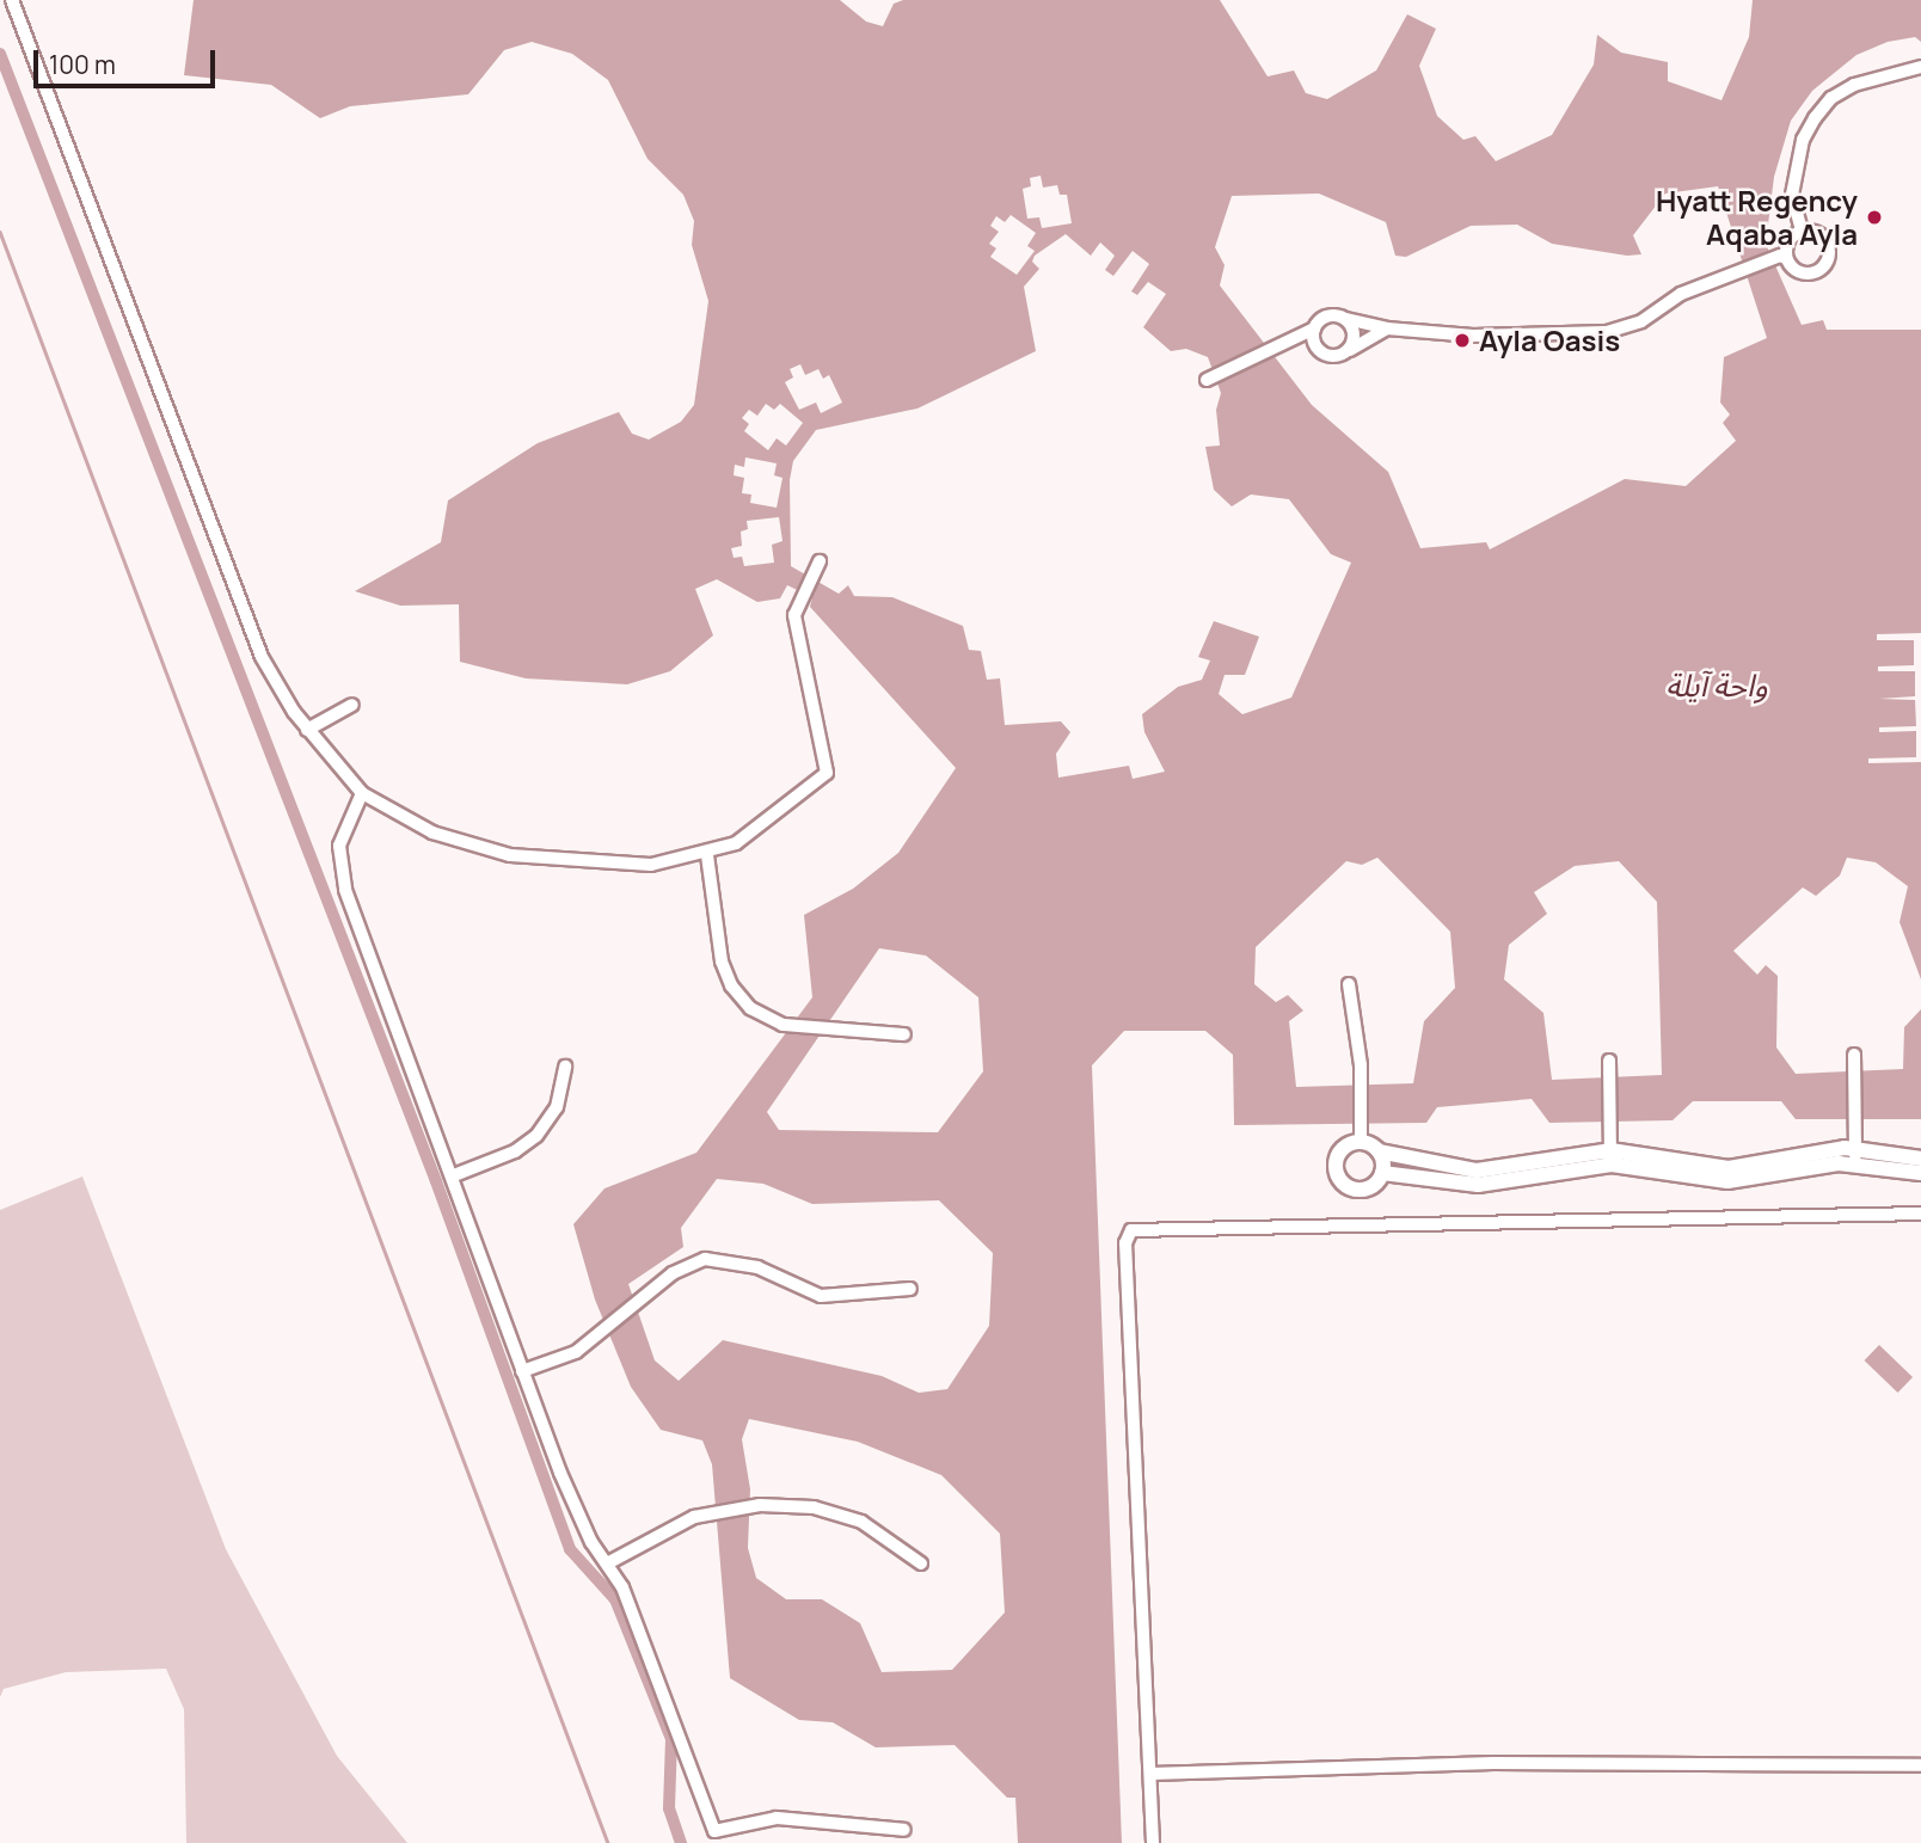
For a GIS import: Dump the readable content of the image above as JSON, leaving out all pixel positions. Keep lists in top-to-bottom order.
{
  "water": ["واحة آيلة"],
  "places": ["Hyatt Regency Aqaba Ayla", "Ayla Oasis"],
  "scale_bar": "100 m"
}
